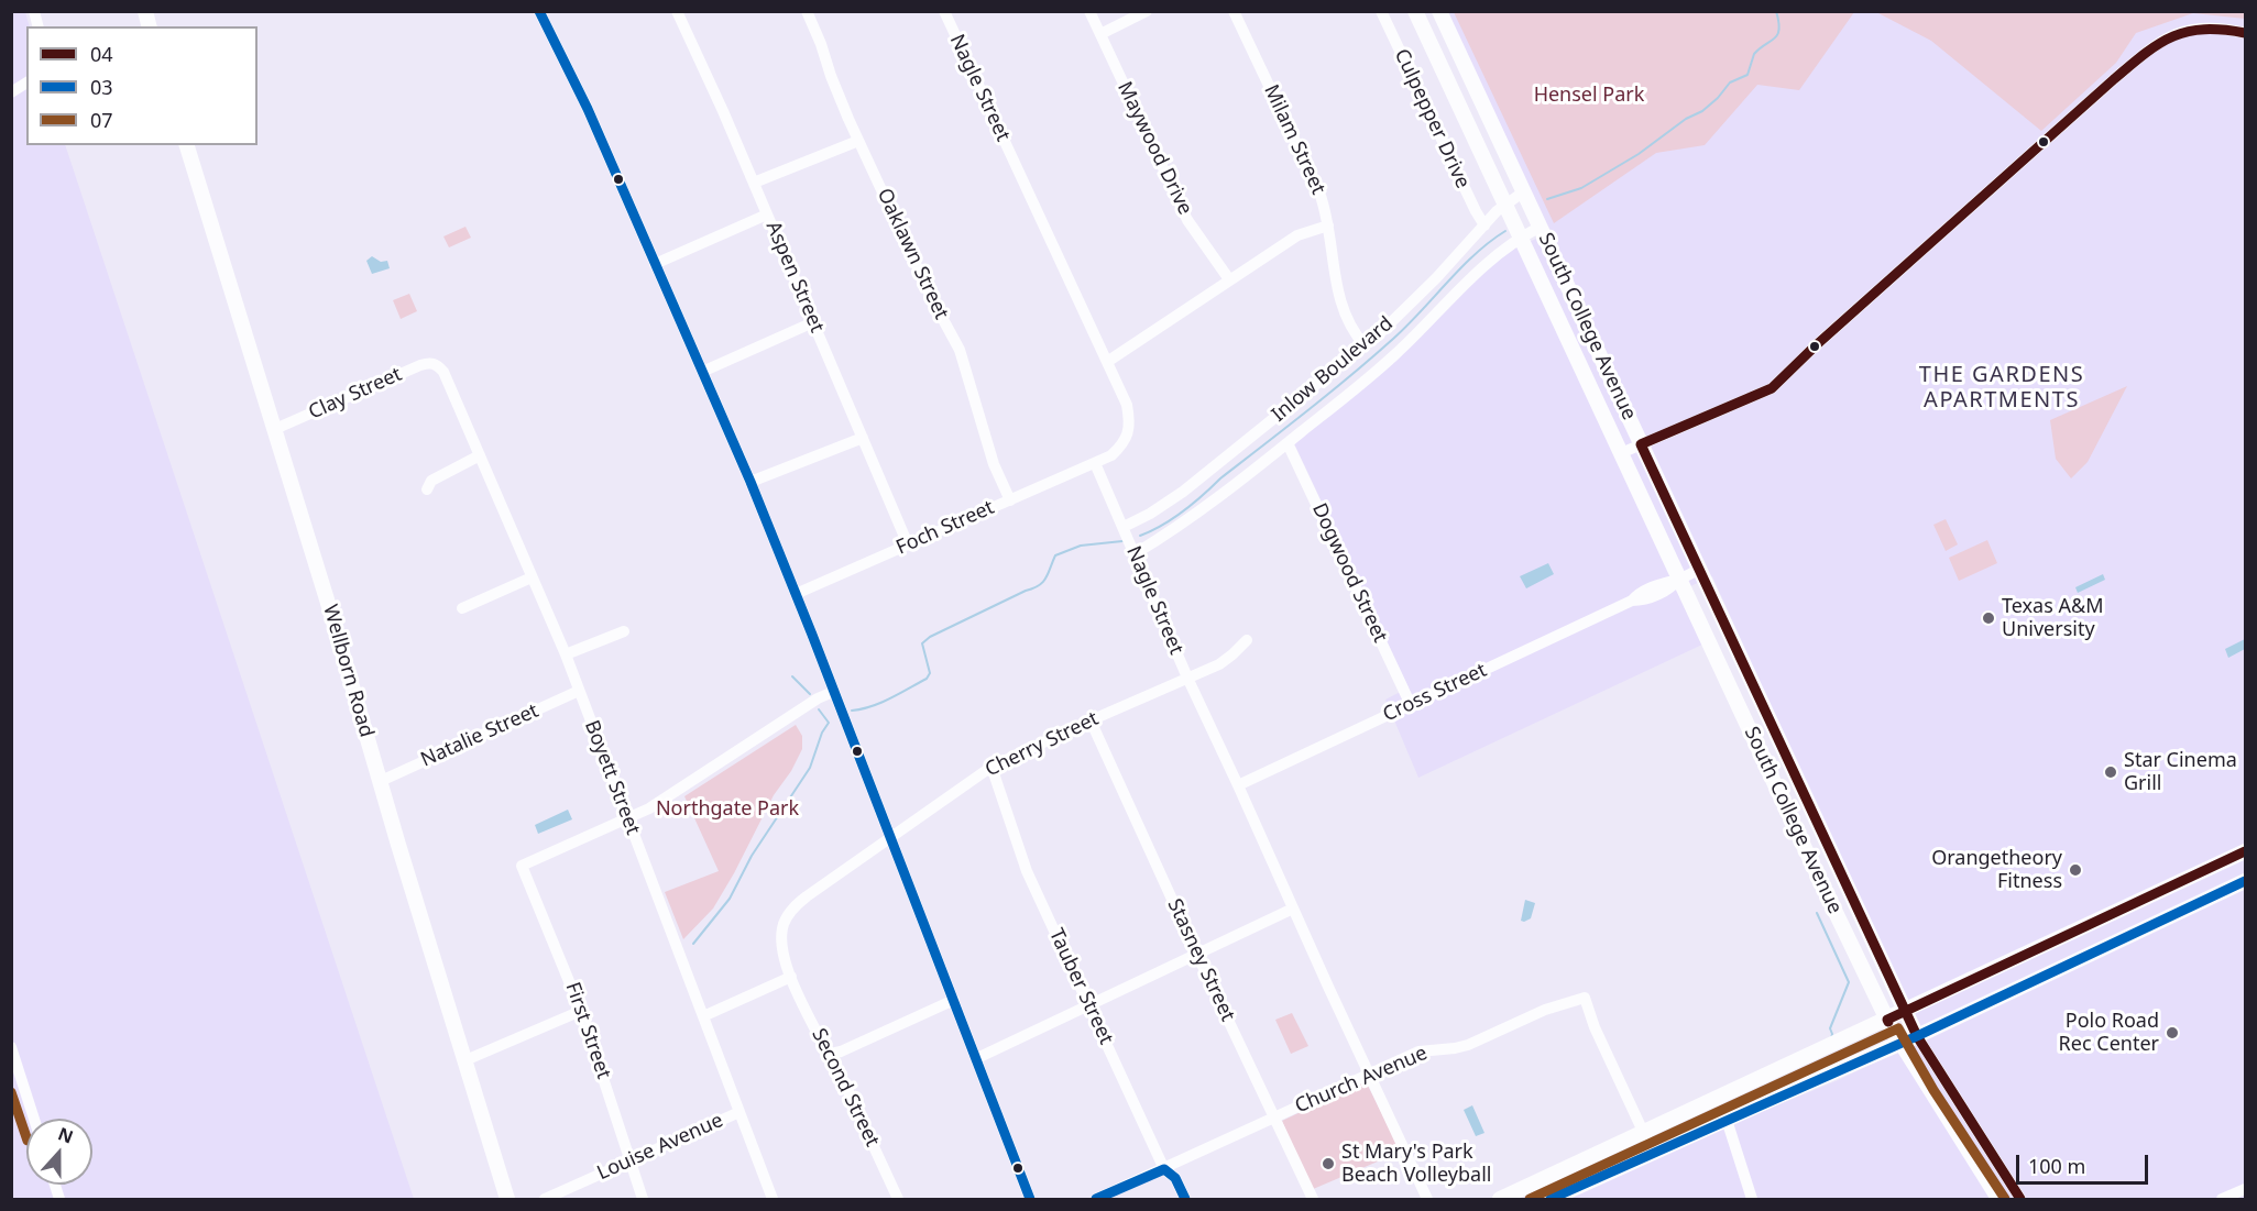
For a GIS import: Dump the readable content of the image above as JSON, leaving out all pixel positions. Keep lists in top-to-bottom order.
{
  "streets": {
    "main road": ["South College Avenue", "Wellborn Road"],
    "street": [
      "Nagle Street",
      "Culpepper Drive",
      "Milam Street",
      "Maywood Drive",
      "Oaklawn Street",
      "Aspen Street",
      "Inlow Boulevard",
      "Clay Street",
      "Foch Street",
      "Dogwood Street",
      "Cross Street",
      "Natalie Street",
      "Cherry Street",
      "Boyett Street",
      "Stasney Street",
      "Tauber Street",
      "First Street",
      "Church Avenue",
      "Second Street",
      "Louise Avenue"
    ]
  },
  "crossings": [
    ["Nagle Street", "Inlow Boulevard"],
    ["Nagle Street", "Foch Street"],
    ["Nagle Street", "Cross Street"],
    ["Nagle Street", "Cherry Street"],
    ["Nagle Street", "Church Avenue"],
    ["Culpepper Drive", "Inlow Boulevard"],
    ["Milam Street", "Inlow Boulevard"],
    ["Oaklawn Street", "Foch Street"],
    ["Aspen Street", "Foch Street"],
    ["South College Avenue", "Inlow Boulevard"],
    ["South College Avenue", "Cross Street"],
    ["Inlow Boulevard", "Dogwood Street"],
    ["Clay Street", "Wellborn Road"],
    ["Clay Street", "Boyett Street"],
    ["Dogwood Street", "Cross Street"],
    ["Wellborn Road", "Natalie Street"],
    ["Natalie Street", "Boyett Street"],
    ["Cherry Street", "Stasney Street"],
    ["Cherry Street", "Tauber Street"],
    ["Cherry Street", "Second Street"],
    ["Boyett Street", "First Street"],
    ["Boyett Street", "Louise Avenue"],
    ["Stasney Street", "Church Avenue"],
    ["Tauber Street", "Church Avenue"],
    ["First Street", "Louise Avenue"]
  ],
  "districts": ["THE GARDENS APARTMENTS"],
  "parks": ["Hensel Park", "Northgate Park"],
  "places": [
    "Texas A&M University",
    "Star Cinema Grill",
    "Orangetheory Fitness",
    "Polo Road Rec Center",
    "St Mary's Park Beach Volleyball"
  ],
  "lines": ["transit line 03", "transit line 04", "transit line 07"],
  "legend": ["04", "03", "07"],
  "scale_bar": "100 m",
  "north": "top"
}
